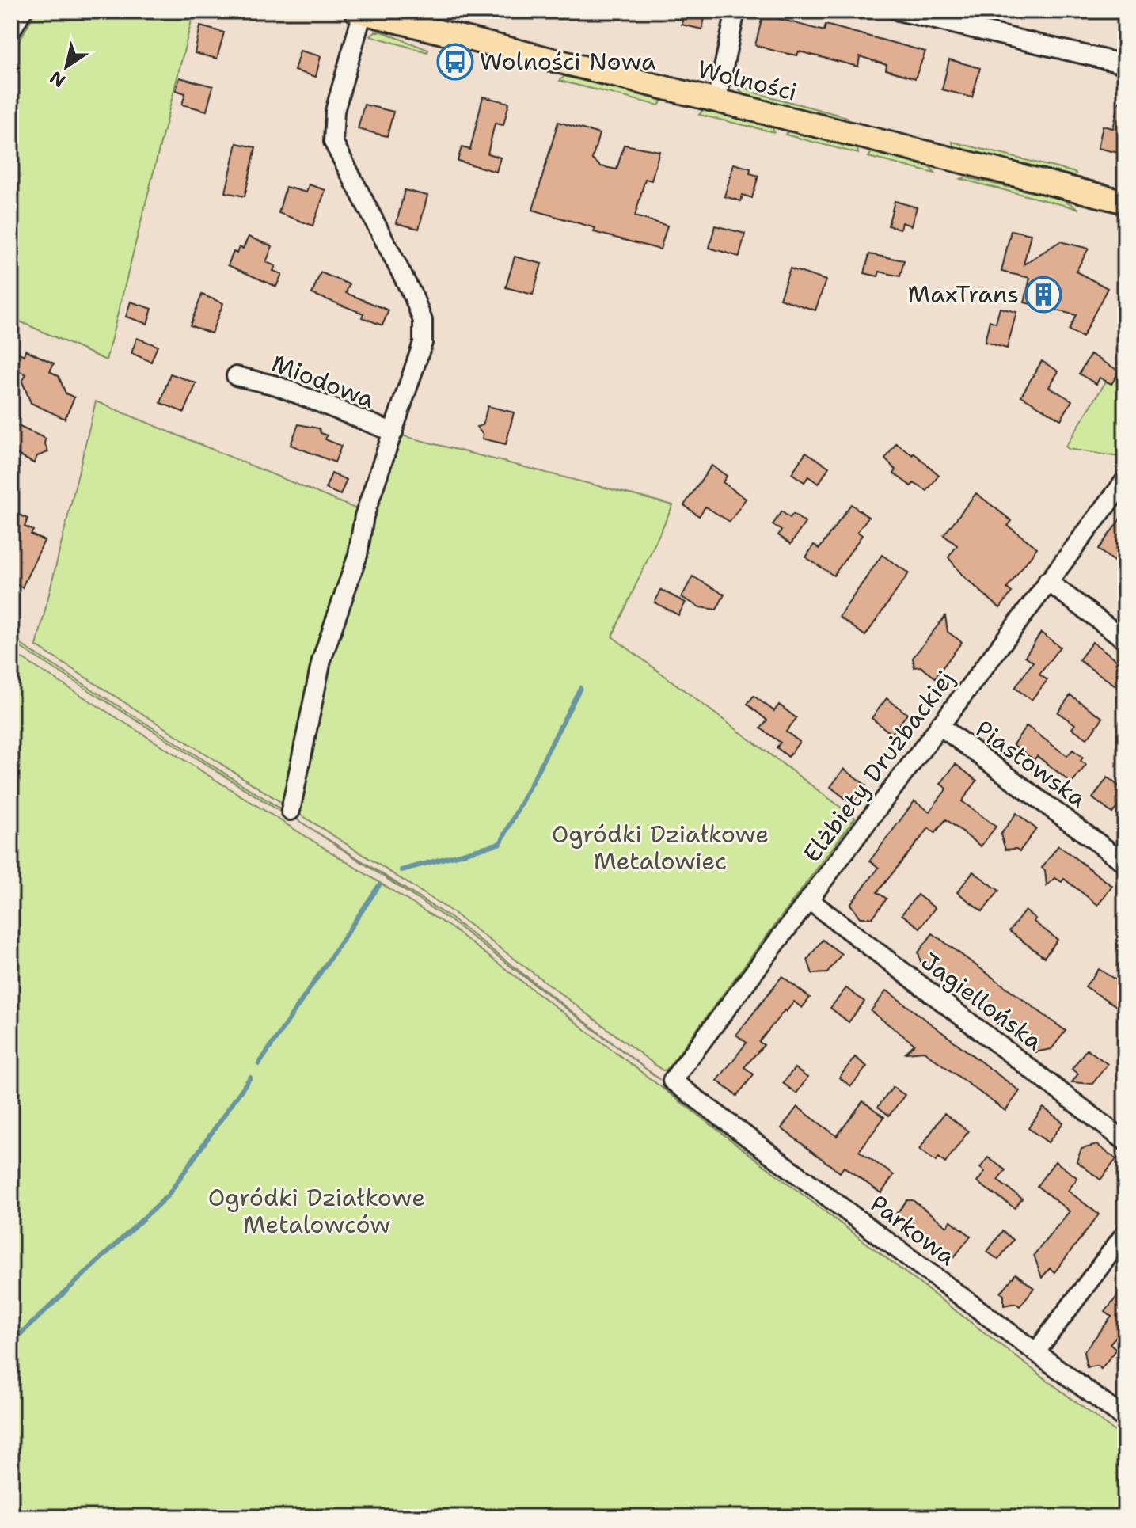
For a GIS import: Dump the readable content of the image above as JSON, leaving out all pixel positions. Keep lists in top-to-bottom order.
{
  "streets": {
    "main road": ["Wolności"],
    "street": [
      "Miodowa",
      "Piastowska",
      "Elżbiety Drużbackiej",
      "Jagiellońska",
      "Parkowa"
    ]
  },
  "crossings": [
    ["Piastowska", "Elżbiety Drużbackiej"],
    ["Elżbiety Drużbackiej", "Jagiellońska"],
    ["Elżbiety Drużbackiej", "Parkowa"]
  ],
  "parks": ["Ogródki Działkowe Metalowiec", "Ogródki Działkowe Metalowców"],
  "places": {
    "bus stop": ["Wolności Nowa"],
    "building": ["MaxTrans"]
  },
  "north": "bottom left"
}
